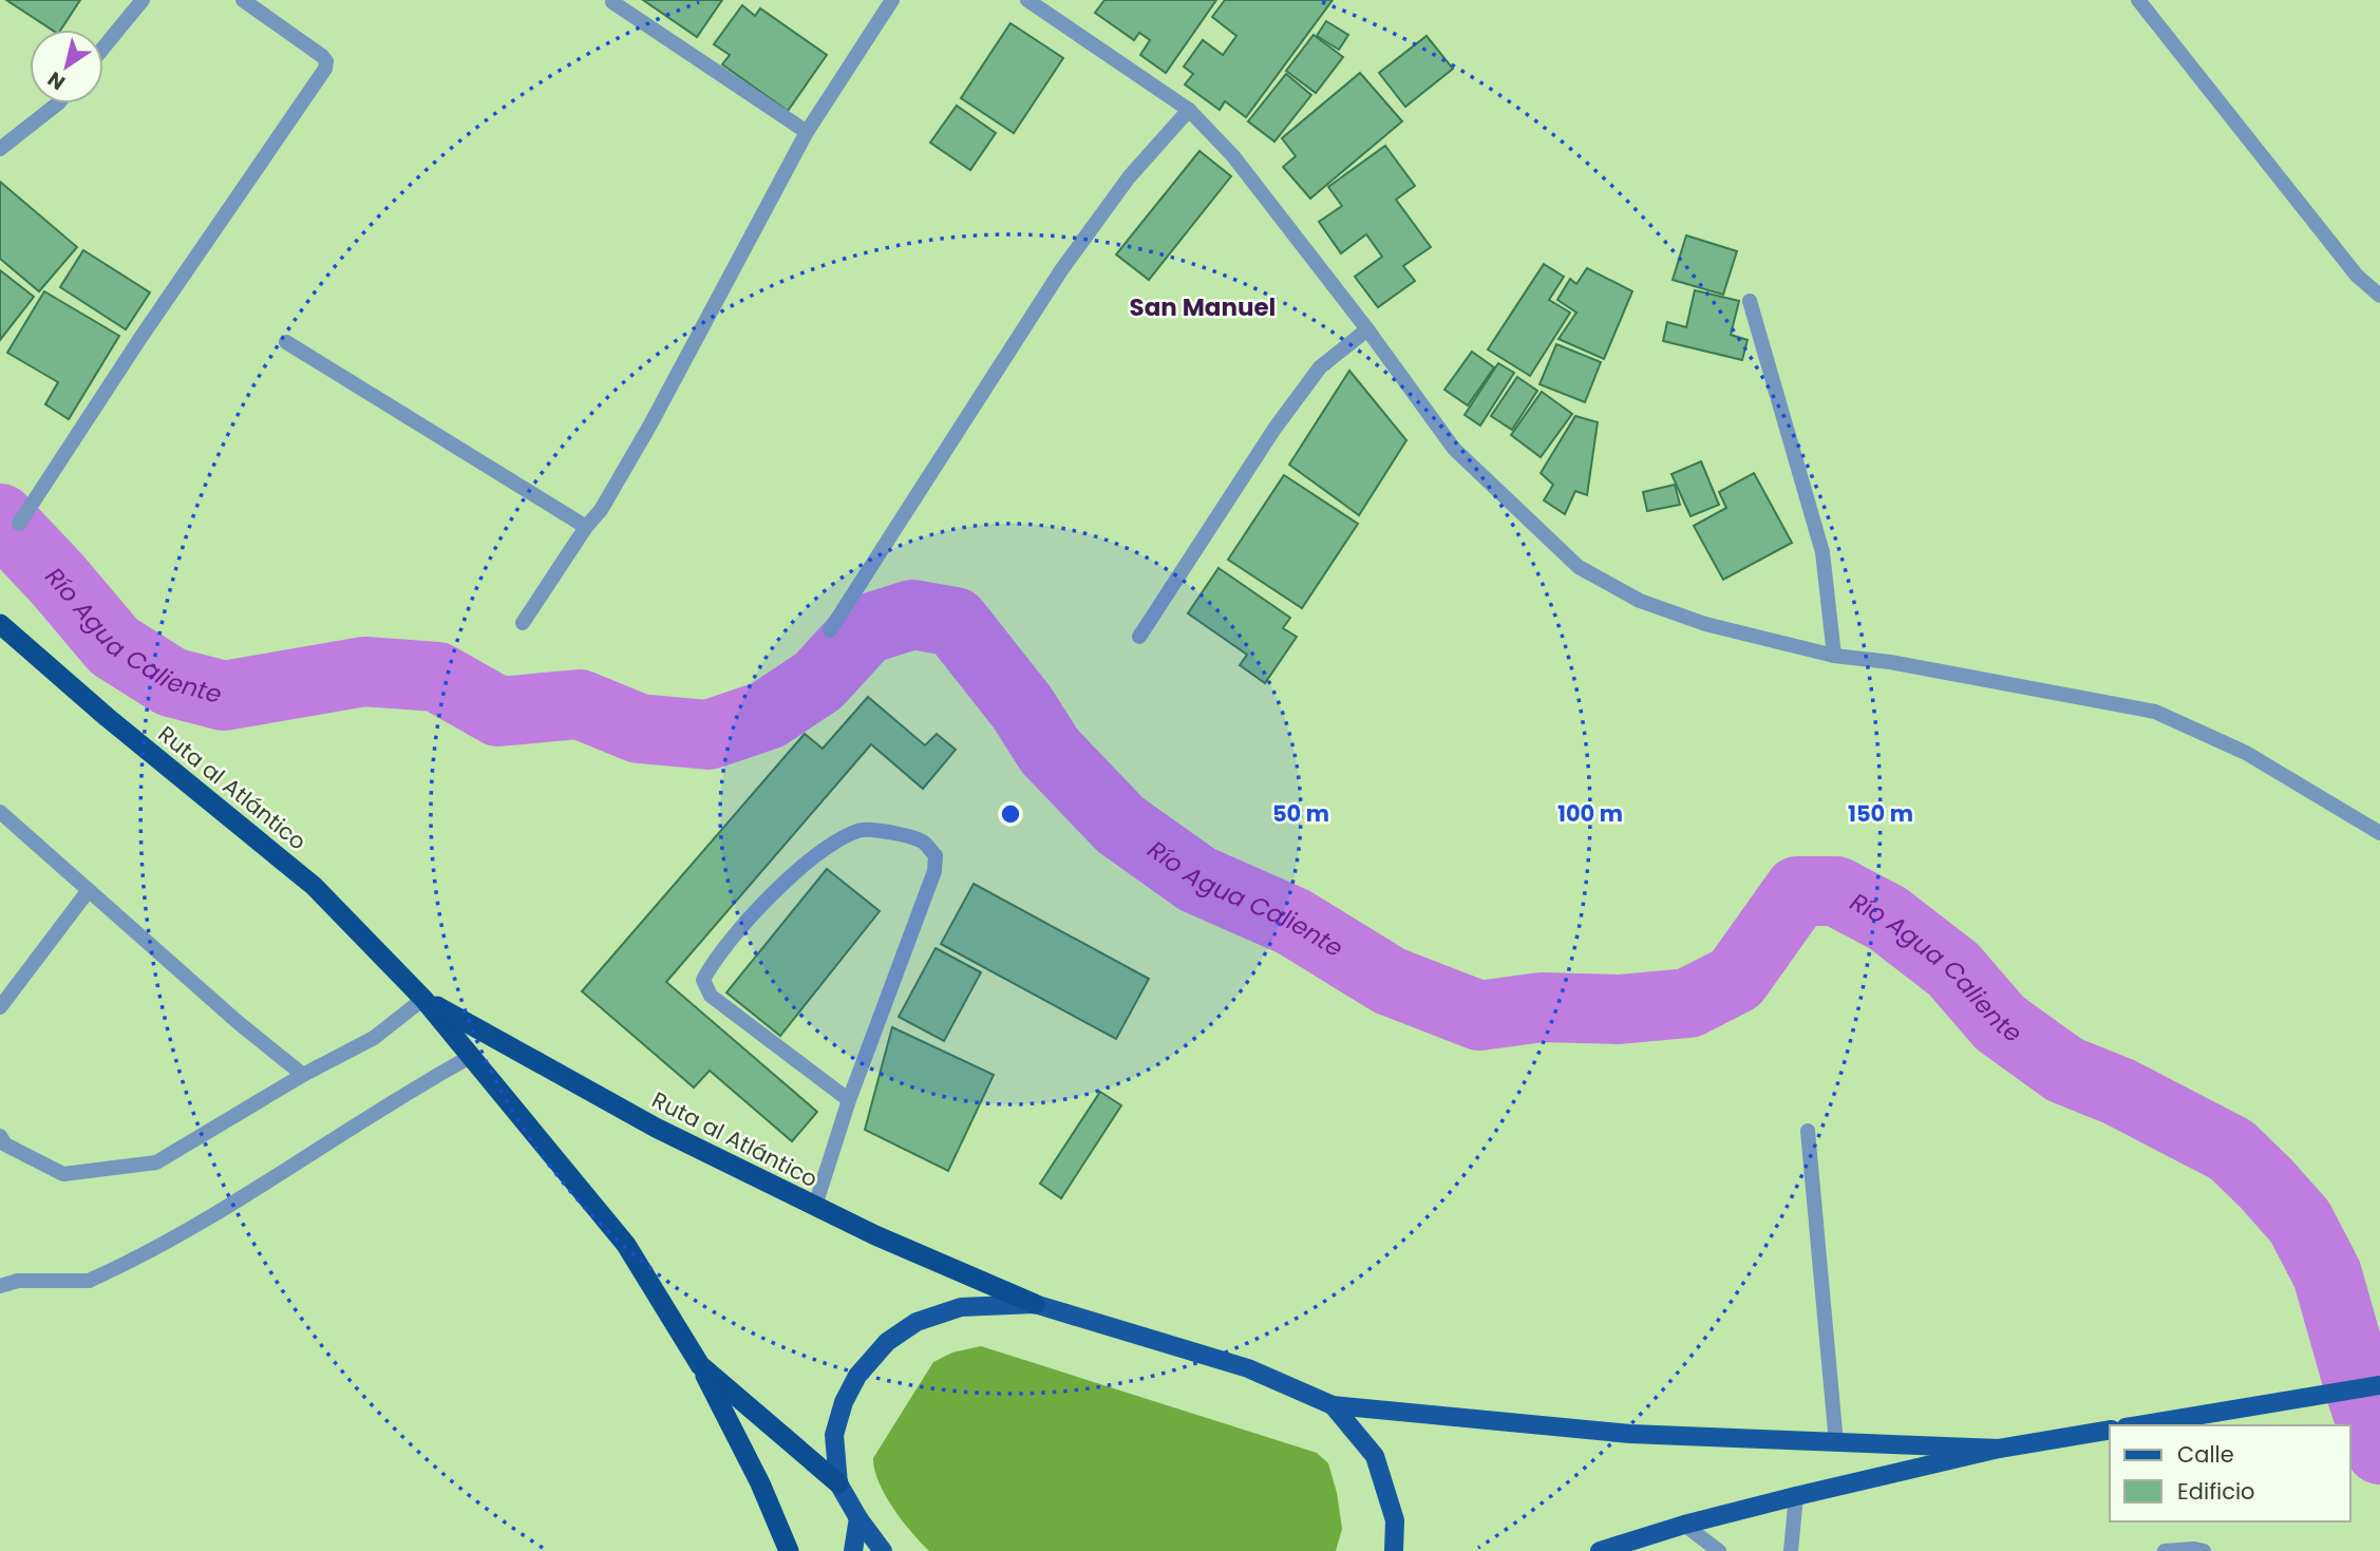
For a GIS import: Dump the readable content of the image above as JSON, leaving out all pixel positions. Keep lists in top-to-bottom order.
{
  "streets": {
    "highway": ["Ruta al Atlántico"]
  },
  "districts": ["San Manuel"],
  "water": ["Río Agua Caliente"],
  "legend": ["Calle", "Edificio"],
  "north": "bottom left",
  "rings": ["50 m", "100 m", "150 m"]
}
